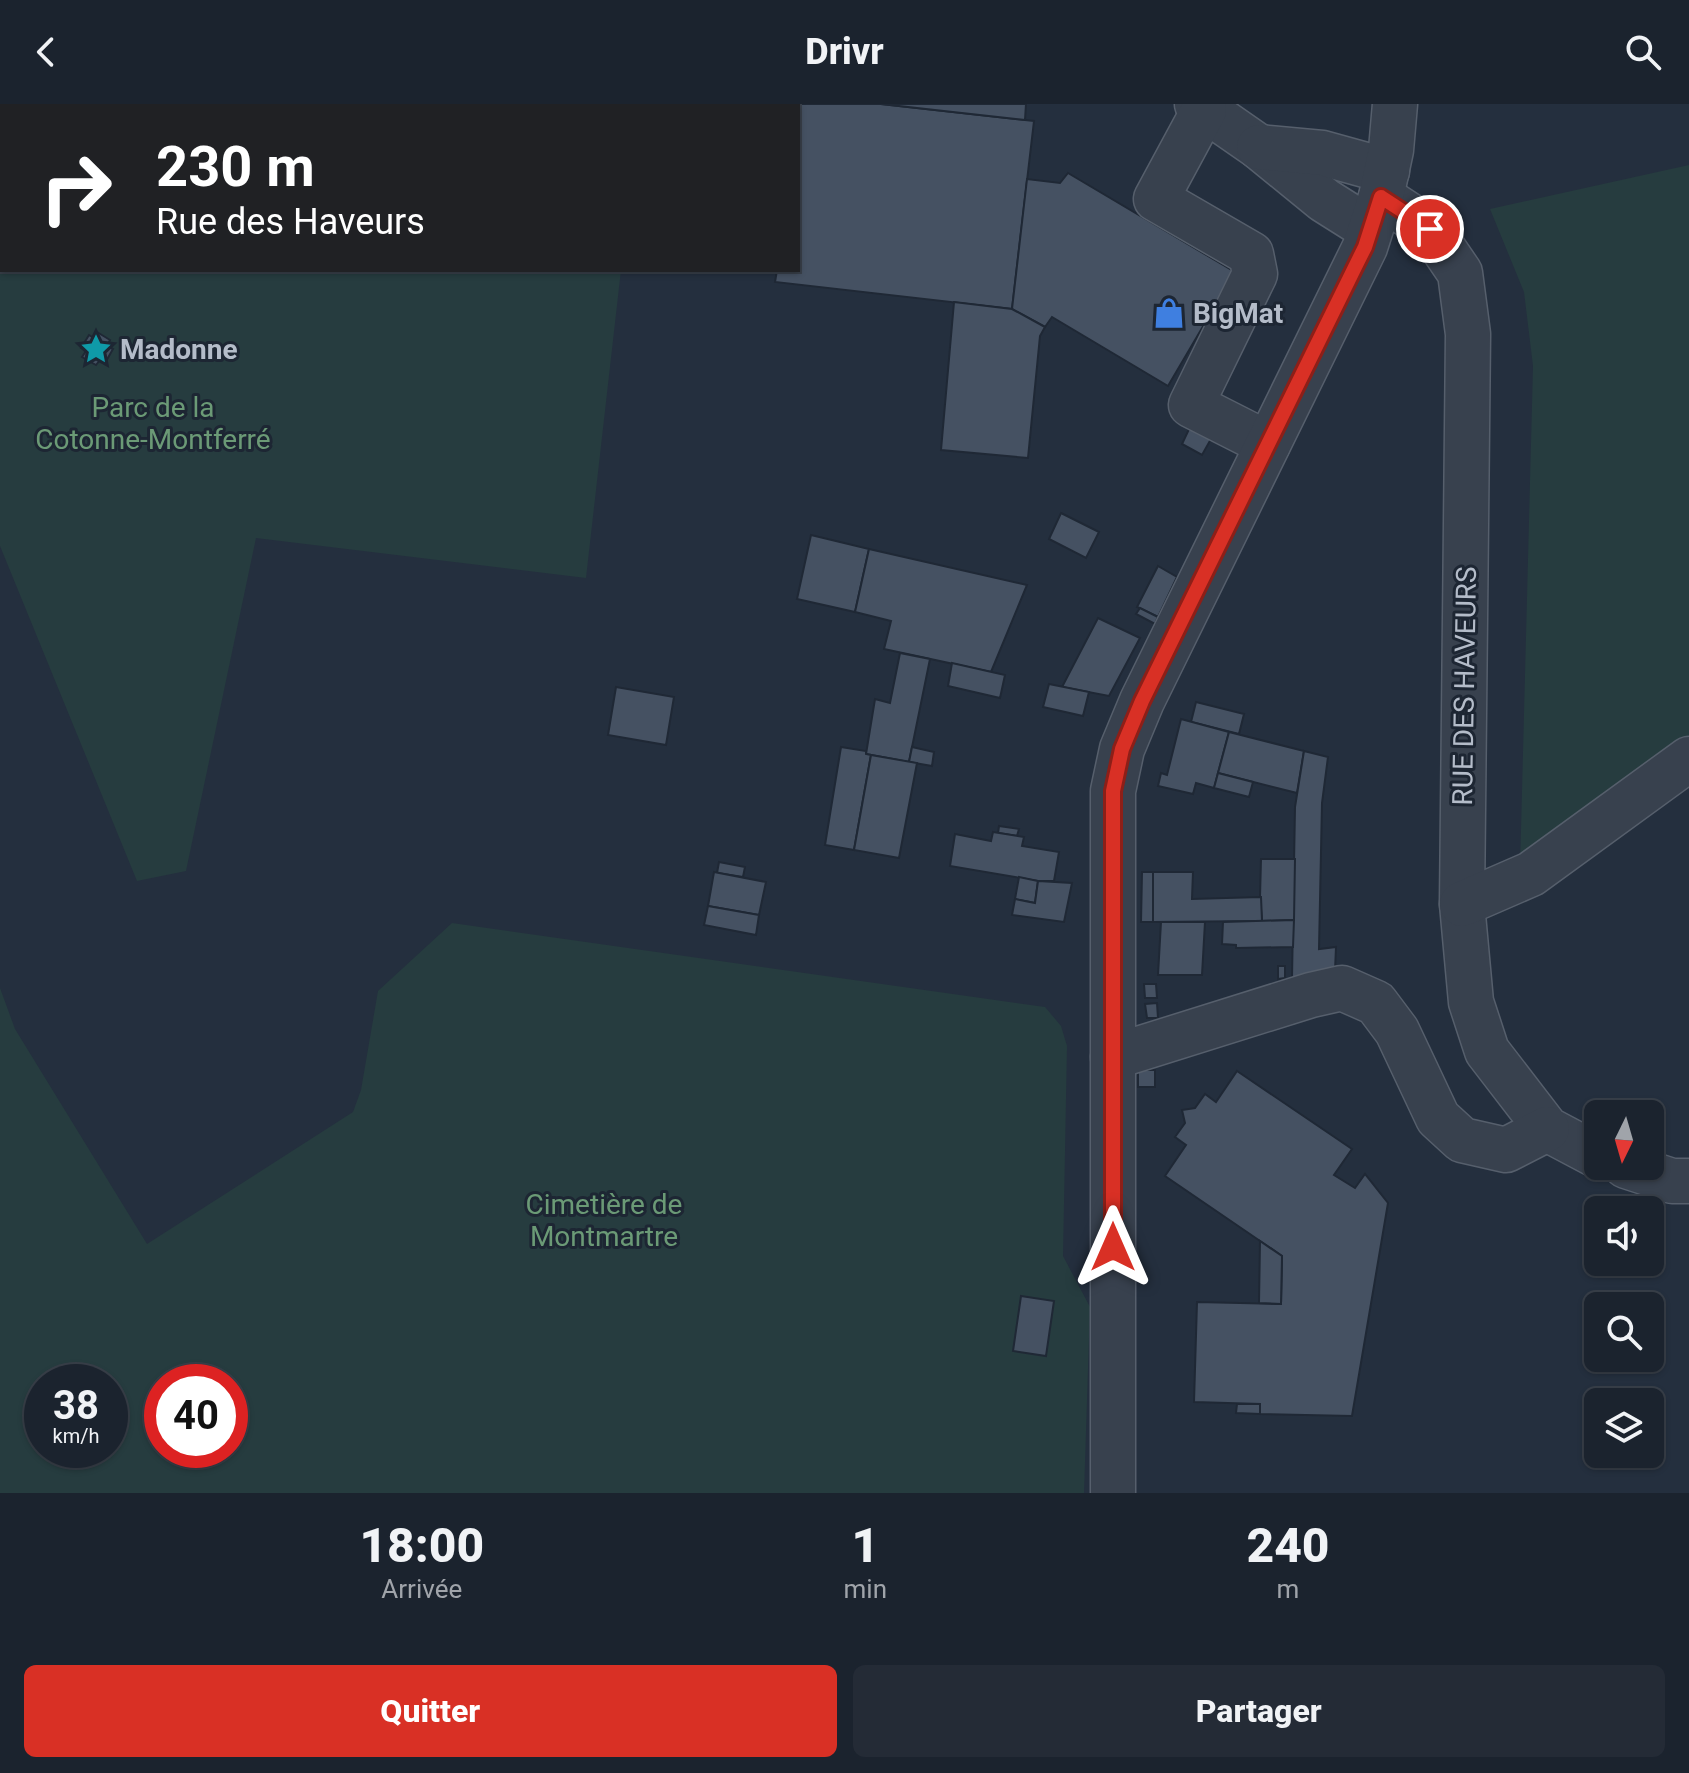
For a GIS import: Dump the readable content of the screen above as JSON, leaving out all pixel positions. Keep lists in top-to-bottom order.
{
  "streets": {
    "street": ["RUE DES HAVEURS"]
  },
  "parks": ["Parc de la Cotonne-Montferré", "Cimetière de Montmartre"],
  "places": {
    "shop": ["BigMat"],
    "place": ["Madonne"]
  },
  "north": "bottom",
  "page": {
    "header": "Drivr",
    "turn": ["230 m", "Rue des Haveurs"],
    "speed": "38 km/h",
    "limit": "40",
    "eta": [
      "18:00",
      "Arrivée",
      "1",
      "min",
      "240",
      "m"
    ],
    "buttons": ["Quitter", "Partager"]
  }
}
